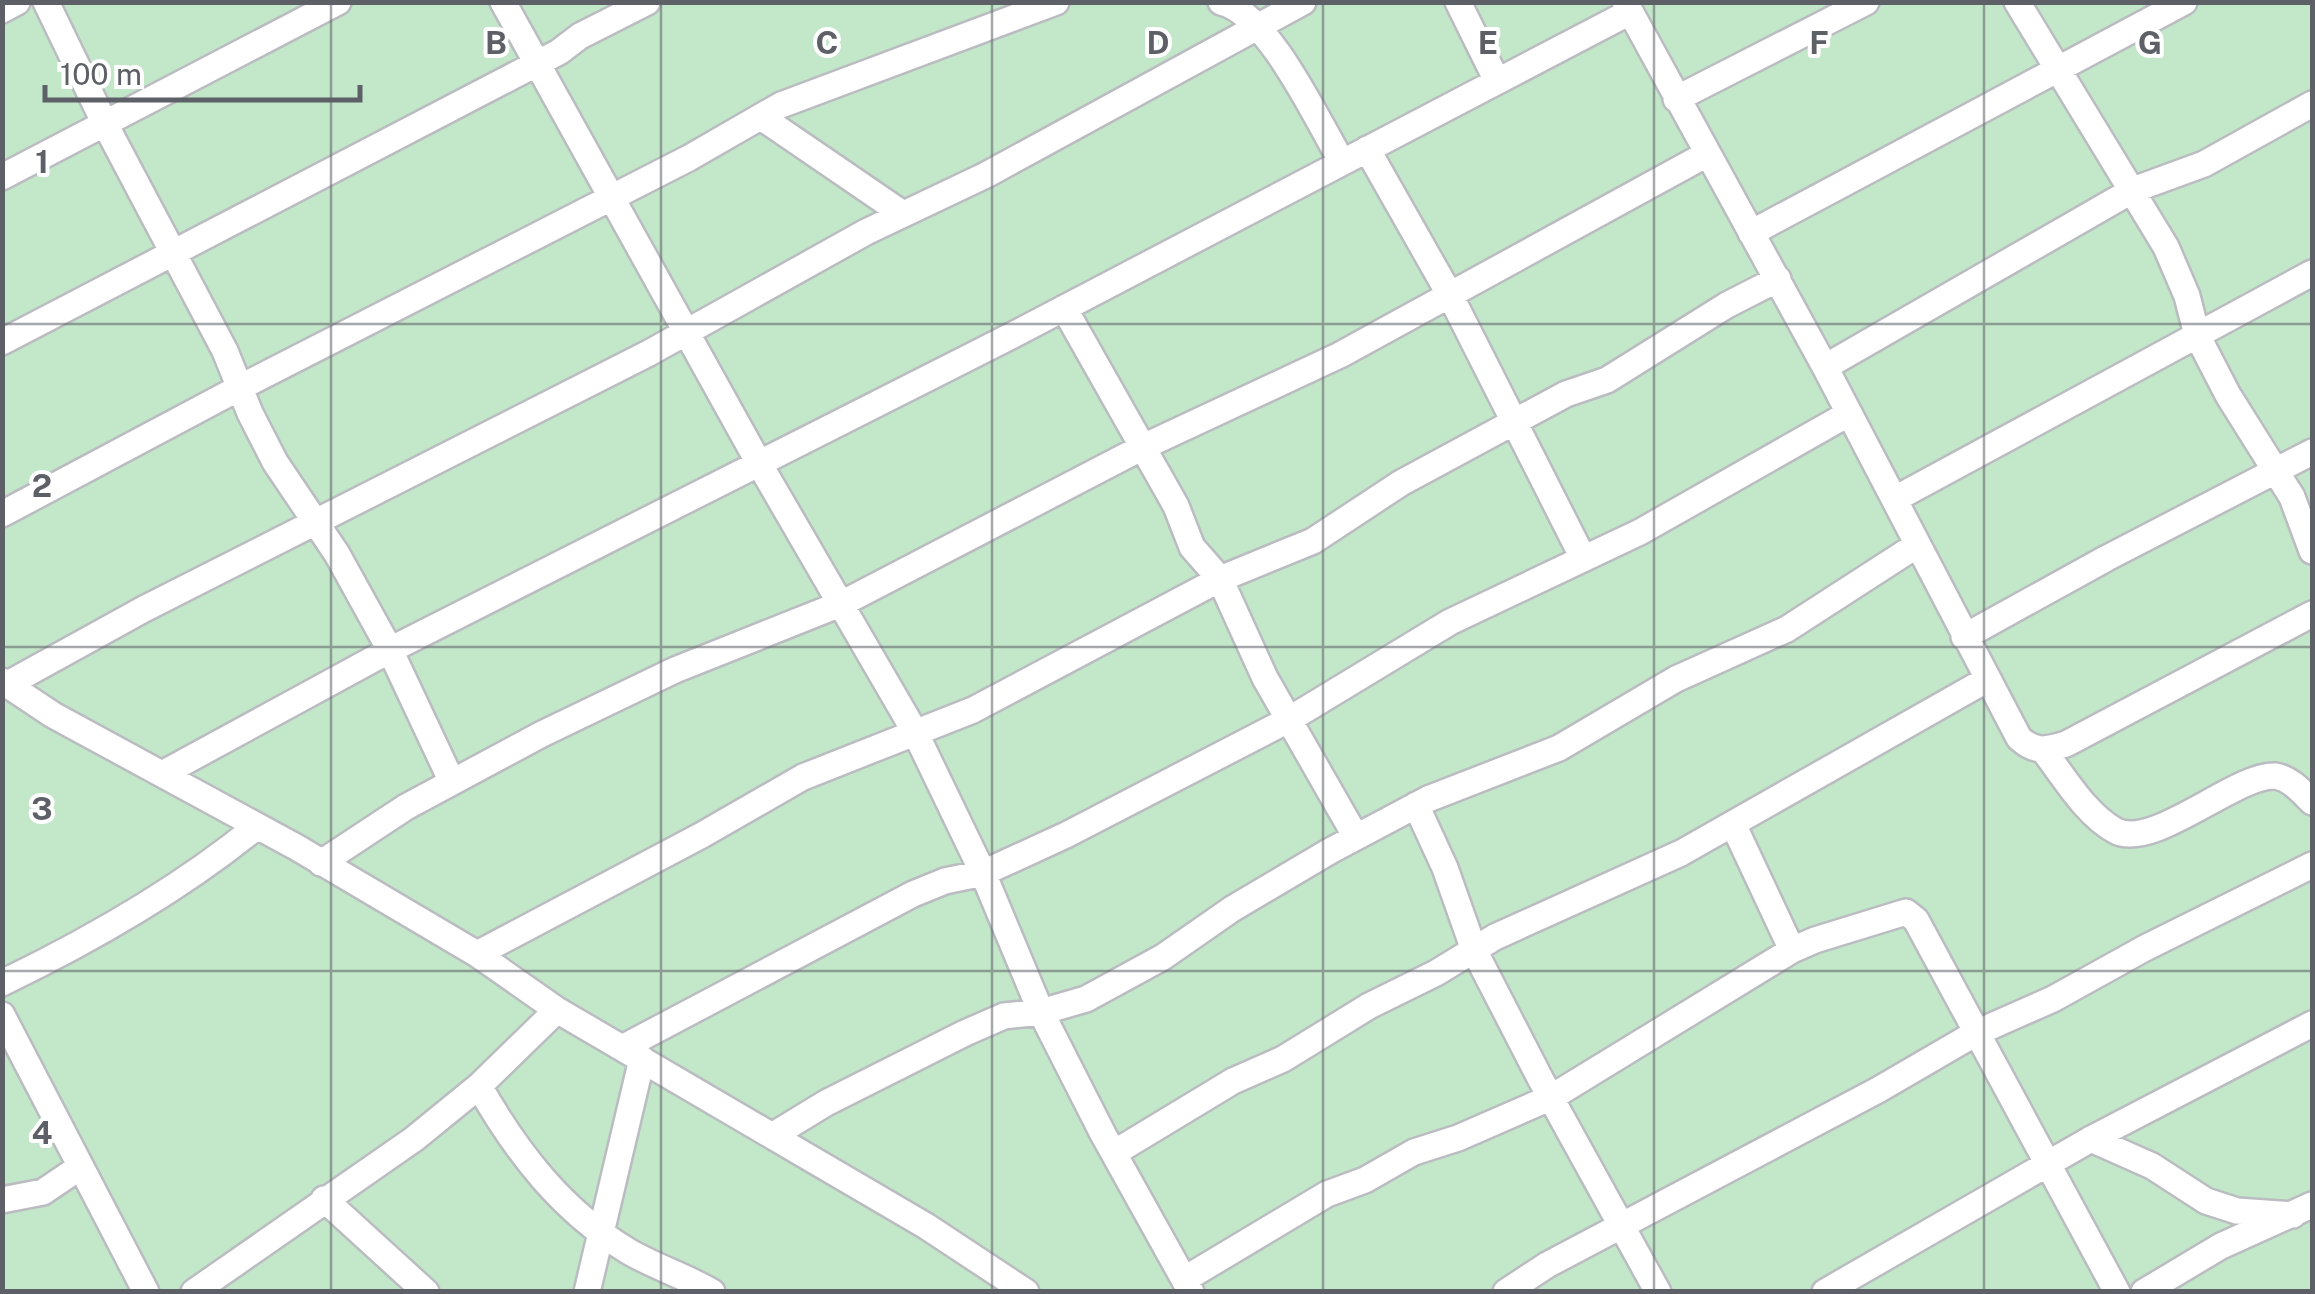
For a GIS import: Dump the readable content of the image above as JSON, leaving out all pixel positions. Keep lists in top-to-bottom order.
{
  "scale_bar": "100 m",
  "grid": {
    "columns": [
      "B",
      "C",
      "D",
      "E",
      "F",
      "G"
    ],
    "rows": [
      "1",
      "2",
      "3",
      "4"
    ]
  }
}
